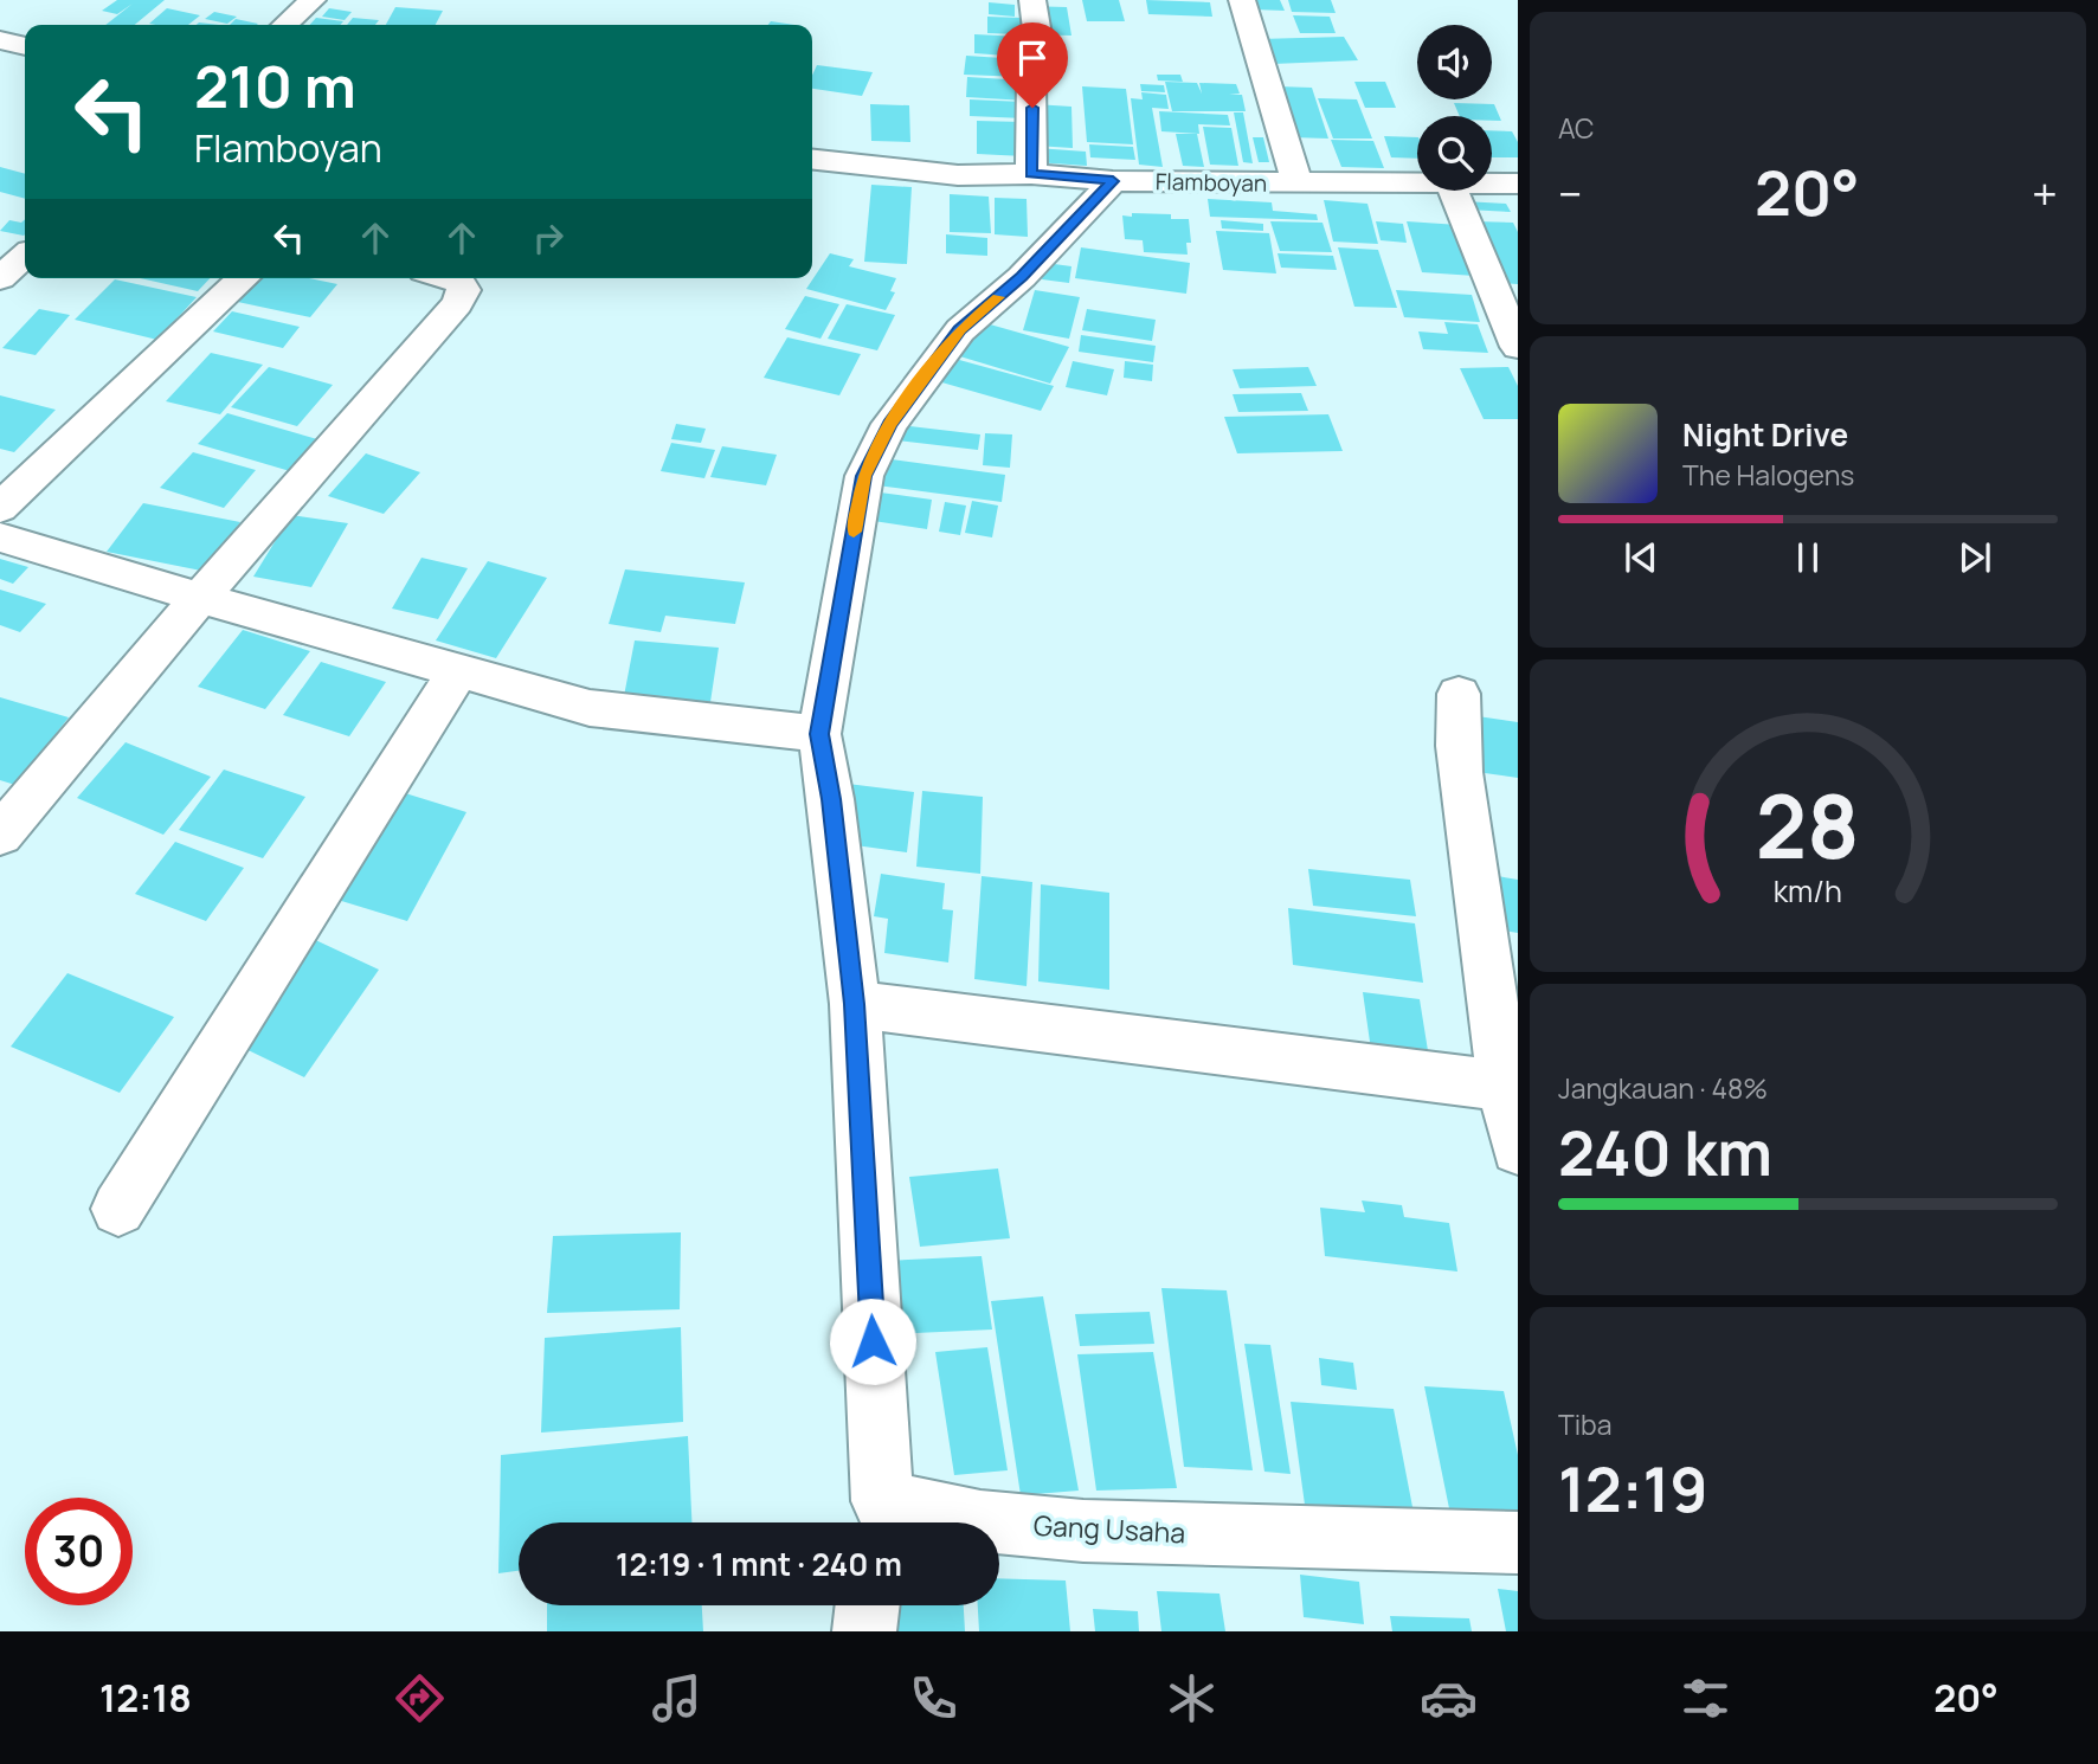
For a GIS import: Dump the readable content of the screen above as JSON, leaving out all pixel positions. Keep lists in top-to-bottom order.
{
  "streets": {
    "street": ["Flamboyan", "Gang Usaha"]
  },
  "crossings": [
    ["Flamboyan", "Gang Usaha"]
  ],
  "page": {
    "tile": [
      "AC",
      ["Jangkauan · 48%", "240 km"],
      ["Tiba", "12:19"]
    ],
    "turn": ["210 m", "Flamboyan"],
    "heat": ["−", "20°", "+"],
    "song": ["Night Drive", "The Halogens"],
    "limit": "30",
    "trip": "12:19 · 1 mnt · 240 m",
    "tabs": ["12:18", "20°"],
    "gauge": ["28", "km/h"]
  }
}
